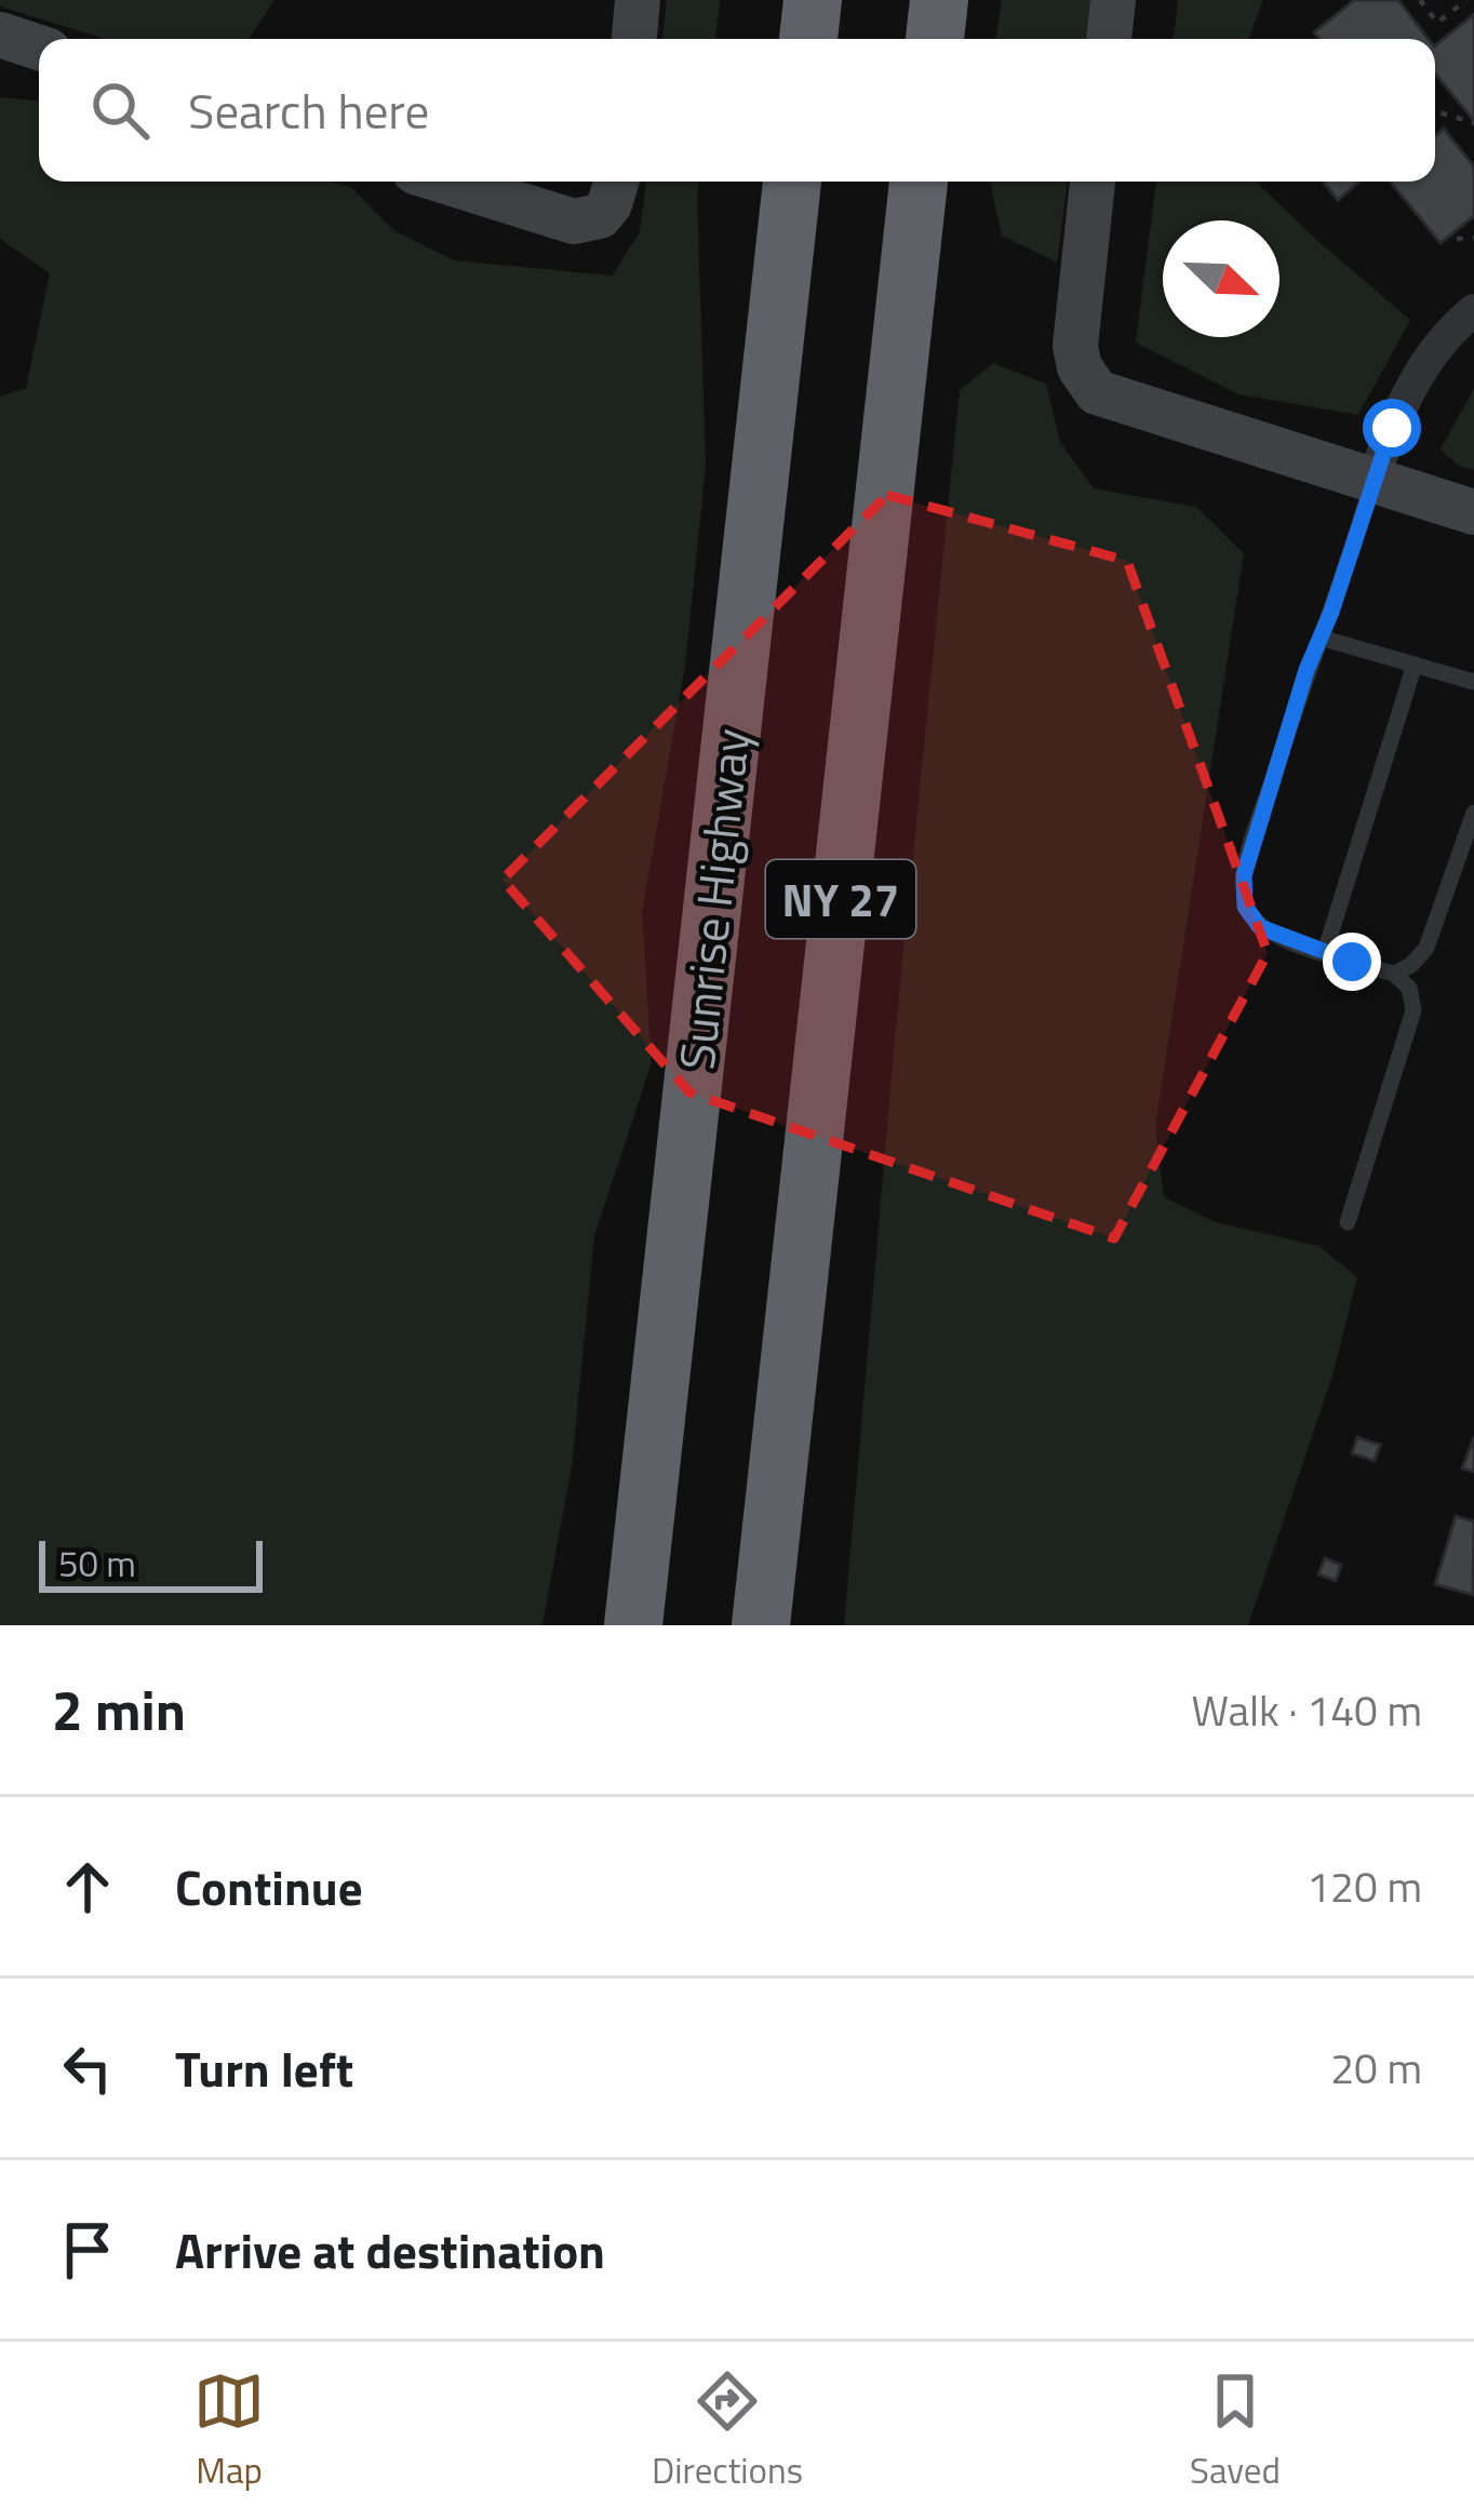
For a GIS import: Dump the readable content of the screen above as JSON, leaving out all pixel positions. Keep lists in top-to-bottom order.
{
  "streets": {
    "highway": ["Sunrise Highway", "NY 27"]
  },
  "scale_bar": "50 m",
  "north": "bottom right",
  "page": {
    "search": "Search here",
    "scale": "50 m",
    "heading": ["2 min", "Walk · 140 m"],
    "list": [
      ["Continue", "120 m"],
      ["Turn left", "20 m"],
      "Arrive at destination"
    ],
    "nav": ["Map", "Directions", "Saved"]
  }
}
